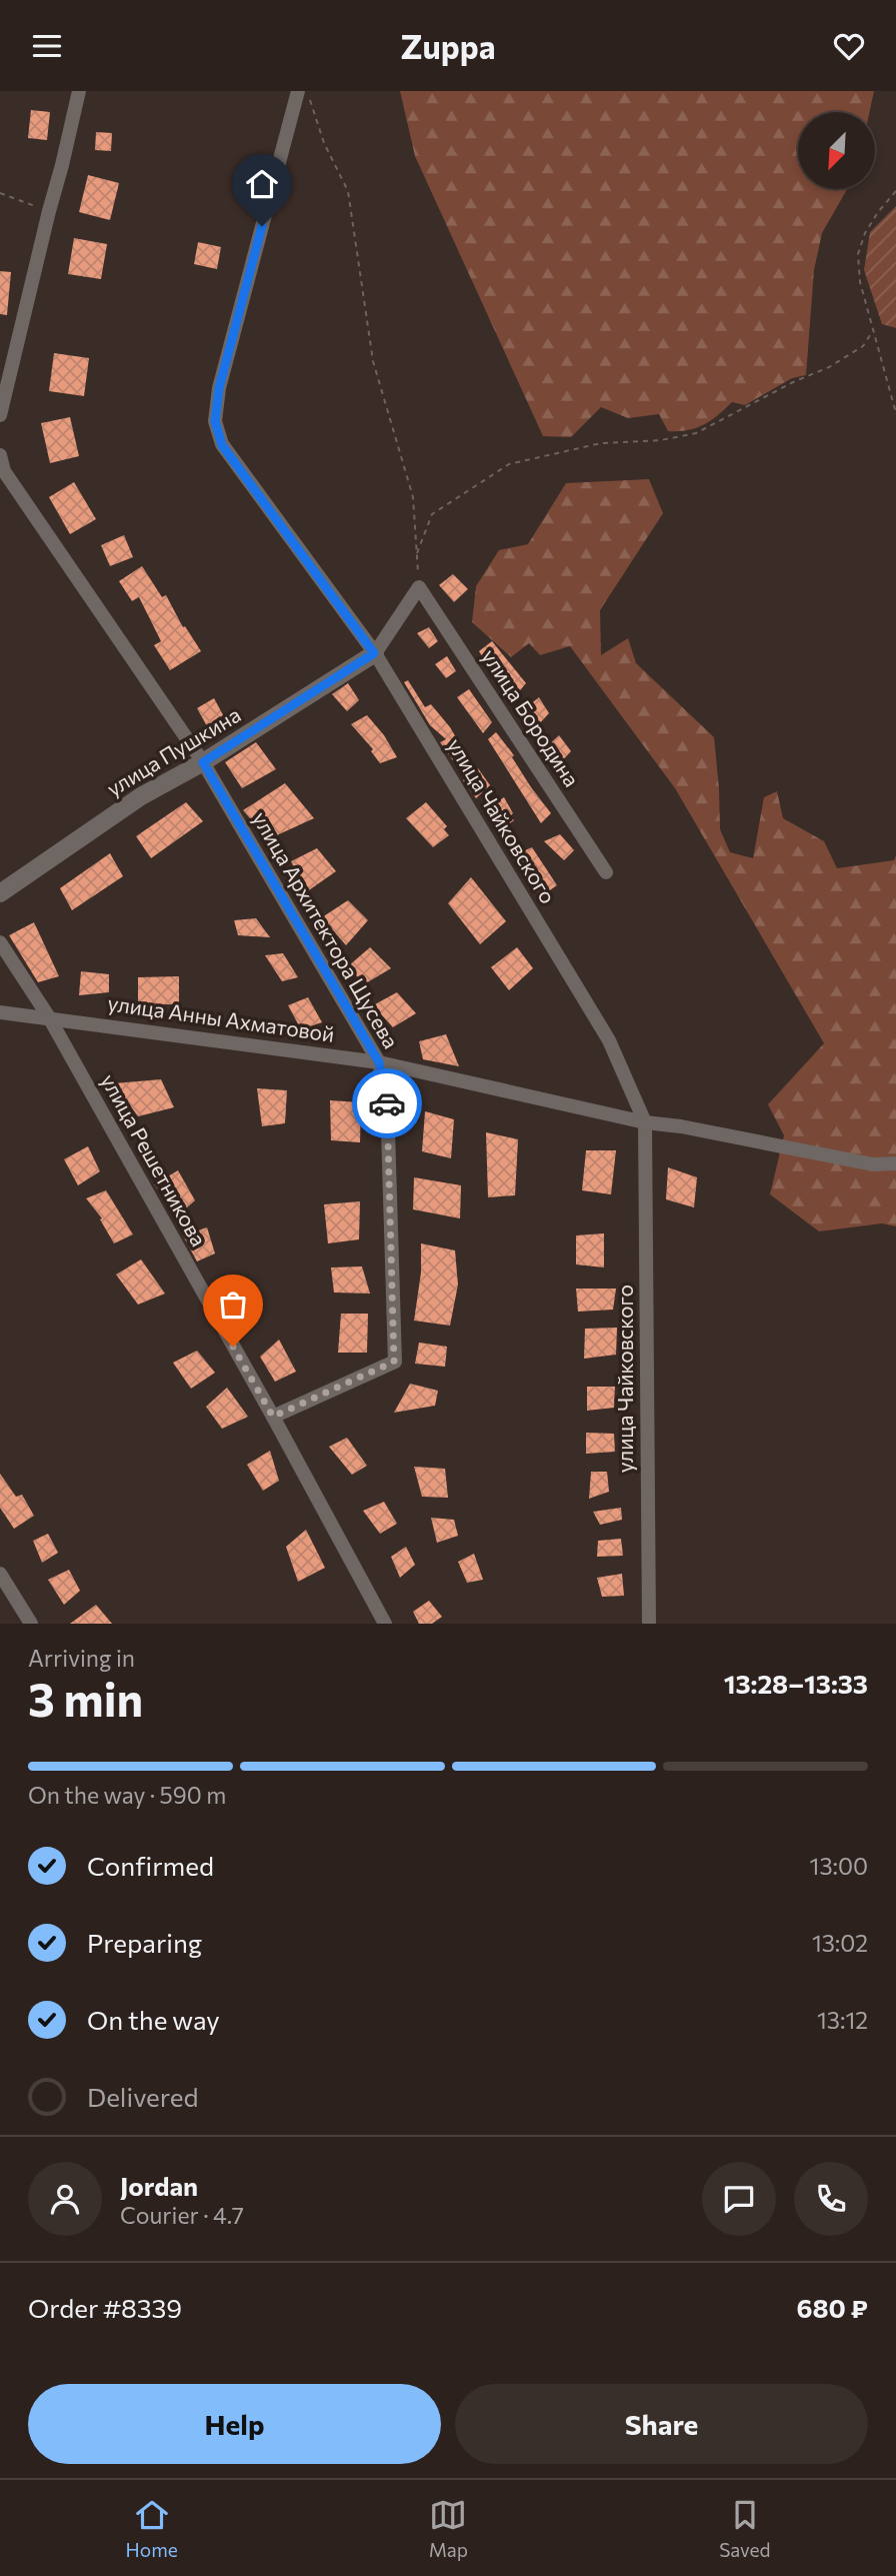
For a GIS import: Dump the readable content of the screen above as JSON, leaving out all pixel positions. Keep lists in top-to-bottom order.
{
  "streets": {
    "street": [
      "улица Бородина",
      "улица Пушкина",
      "улица Чайковского",
      "улица Архитектора Щусева",
      "улица Анны Ахматовой",
      "улица Решетникова"
    ]
  },
  "crossings": [
    ["улица Пушкина", "улица Чайковского"],
    ["улица Пушкина", "улица Архитектора Щусева"],
    ["улица Чайковского", "улица Анны Ахматовой"],
    ["улица Архитектора Щусева", "улица Анны Ахматовой"],
    ["улица Архитектора Щусева", "улица Решетникова"],
    ["улица Анны Ахматовой", "улица Решетникова"]
  ],
  "north": "bottom left",
  "page": {
    "header": "Zuppa",
    "heading": ["3 min", "Arriving in", "13:28–13:33"],
    "panel": [
      "Jordan",
      "Courier · 4.7",
      "Order #8339",
      "680 ₽"
    ],
    "bar": "On the way · 590 m",
    "list": [
      ["Confirmed", "13:00"],
      ["Preparing", "13:02"],
      ["On the way", "13:12"],
      "Delivered"
    ],
    "buttons": ["Help", "Share"],
    "tabs": ["Home", "Map", "Saved"]
  }
}
